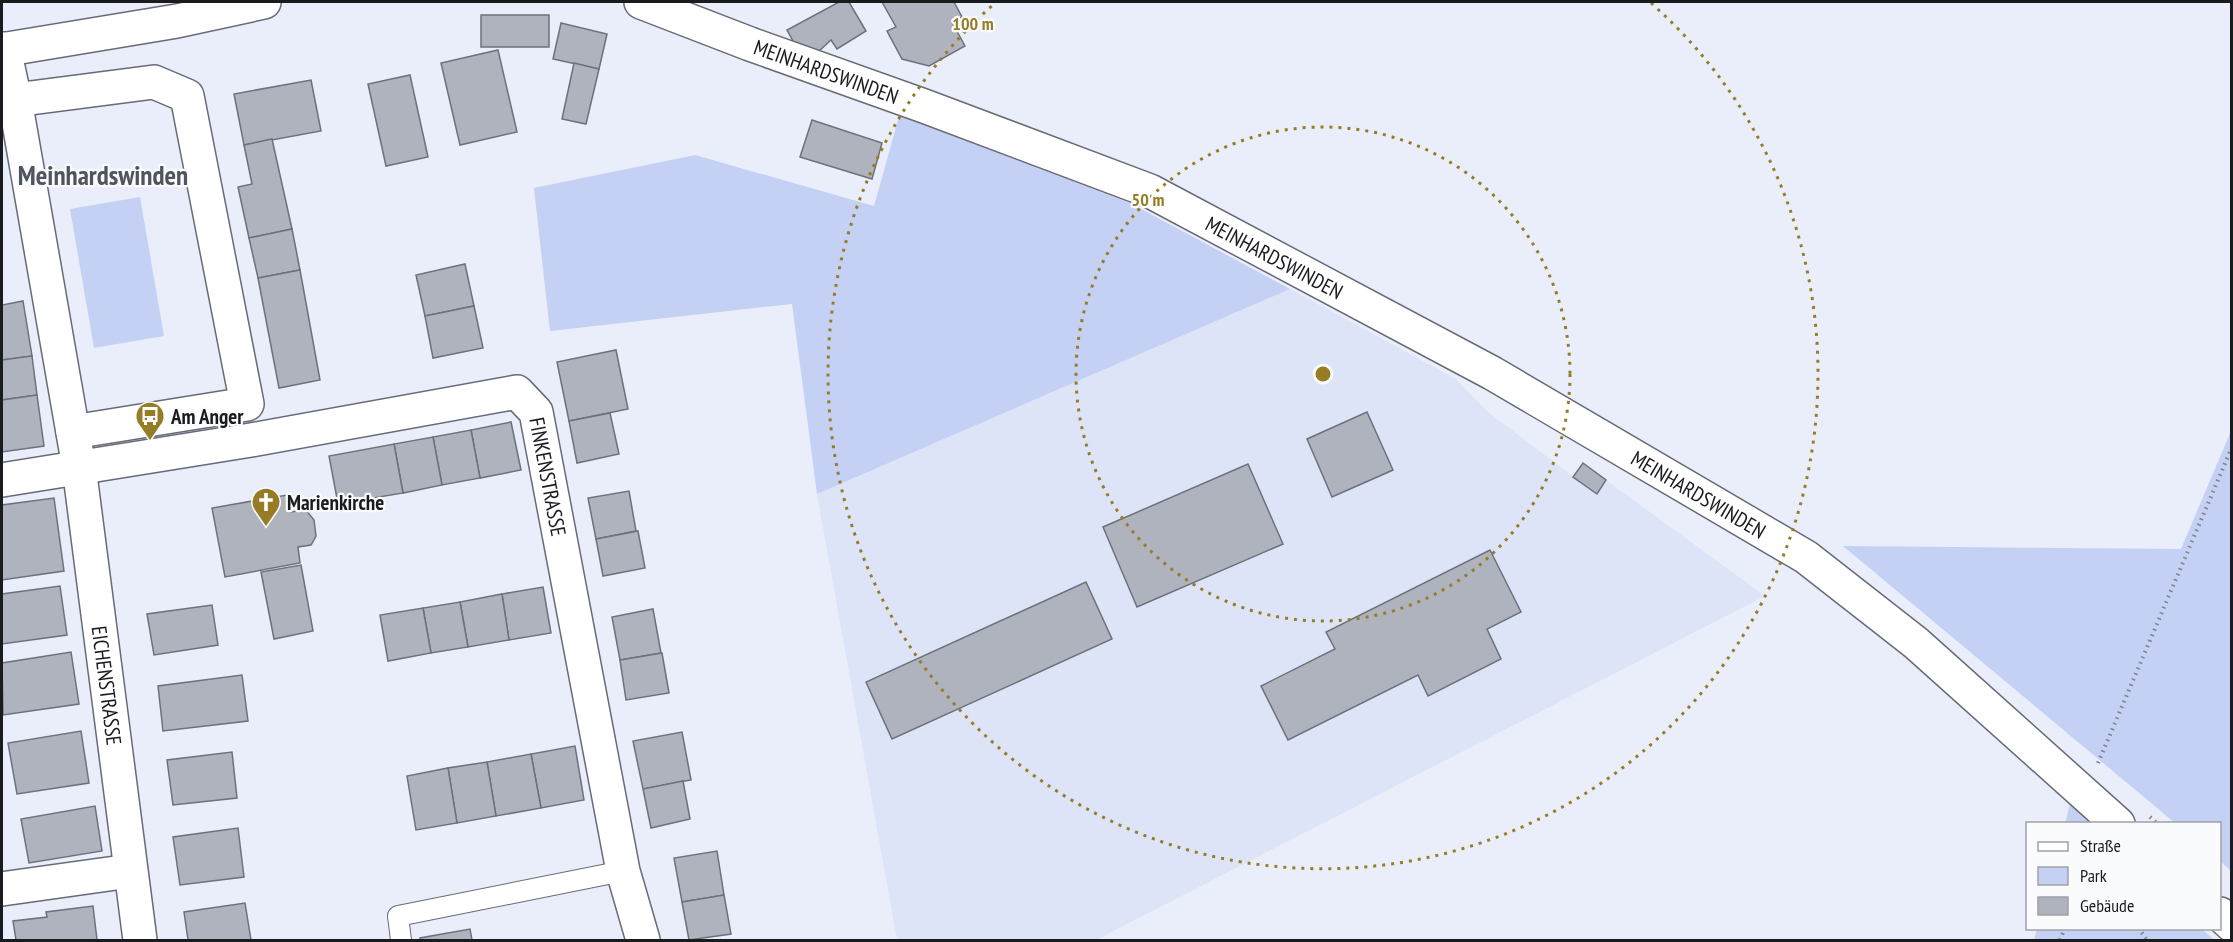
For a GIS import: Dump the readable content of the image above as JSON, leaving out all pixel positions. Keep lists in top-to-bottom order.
{
  "streets": {
    "street": ["MEINHARDSWINDEN", "FINKENSTRASSE", "EICHENSTRASSE"]
  },
  "districts": ["Meinhardswinden"],
  "places": {
    "bus stop": ["Am Anger"],
    "church": ["Marienkirche"]
  },
  "legend": ["Straße", "Park", "Gebäude"],
  "rings": ["100 m", "50 m"]
}
